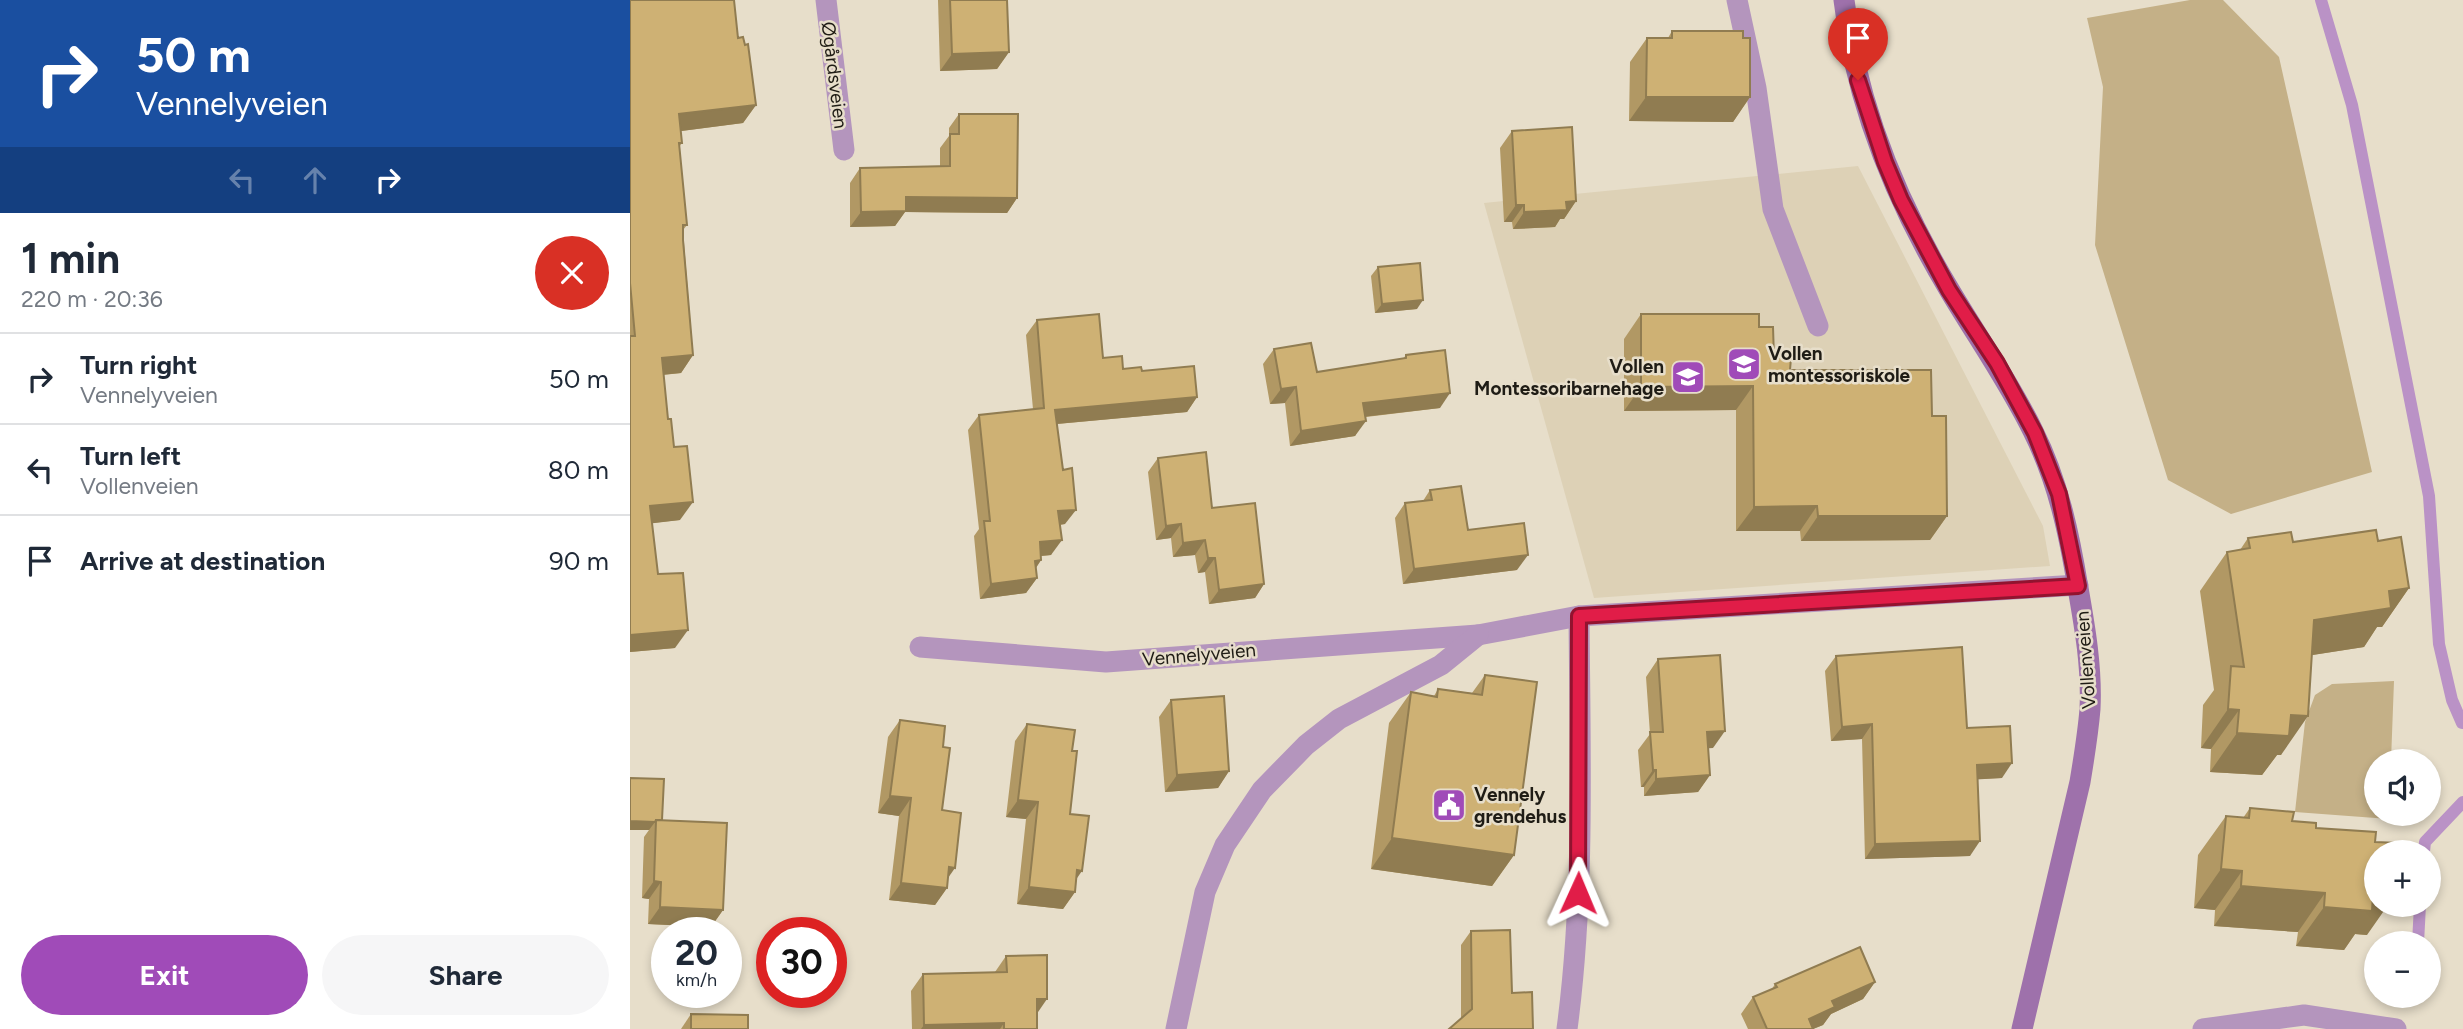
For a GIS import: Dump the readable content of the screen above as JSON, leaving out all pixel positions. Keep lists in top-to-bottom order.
{
  "streets": {
    "main road": ["Vollenveien"],
    "street": ["Øgårdsveien", "Vennelyveien"]
  },
  "crossings": [
    ["Vennelyveien", "Vollenveien"]
  ],
  "places": {
    "school or university": ["Vollen montessoriskole", "Vollen Montessoribarnehage"],
    "public building": ["Vennely grendehus"]
  },
  "page": {
    "turn": ["50 m", "Vennelyveien"],
    "heading": ["1 min", "220 m · 20:36"],
    "list": [
      {
        "name": "Turn right",
        "note": "Vennelyveien",
        "value": "50 m"
      },
      {
        "name": "Turn left",
        "note": "Vollenveien",
        "value": "80 m"
      },
      {
        "name": "Arrive at destination",
        "value": "90 m"
      }
    ],
    "map_buttons": ["+", "−"],
    "speed": "20 km/h",
    "limit": "30",
    "buttons": ["Exit", "Share"]
  }
}
